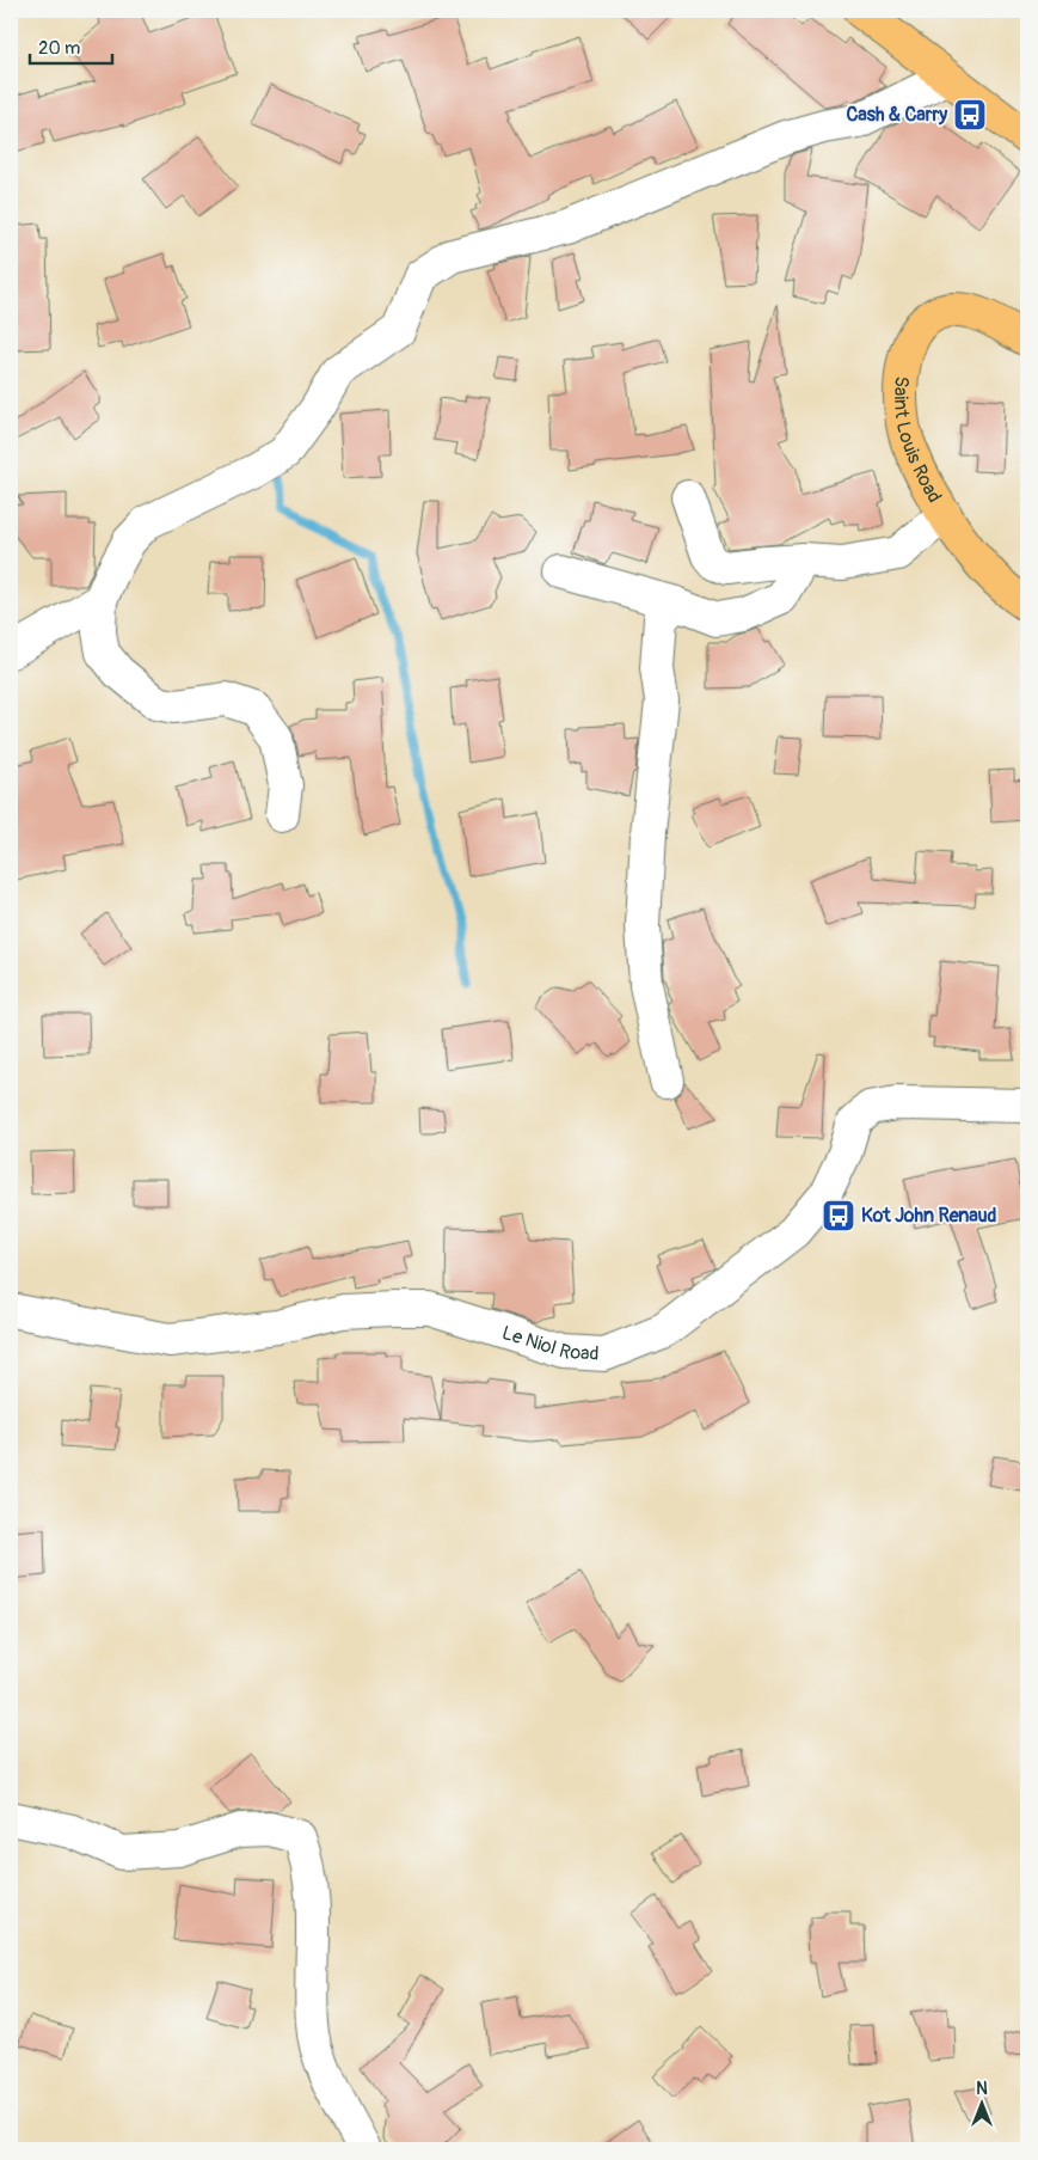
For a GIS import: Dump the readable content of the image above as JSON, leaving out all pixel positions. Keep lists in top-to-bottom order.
{
  "streets": {
    "main road": ["Saint Louis Road"],
    "street": ["Le Niol Road"]
  },
  "places": {
    "bus stop": ["Cash & Carry", "Kot John Renaud"]
  },
  "scale_bar": "20 m",
  "north": "top"
}
